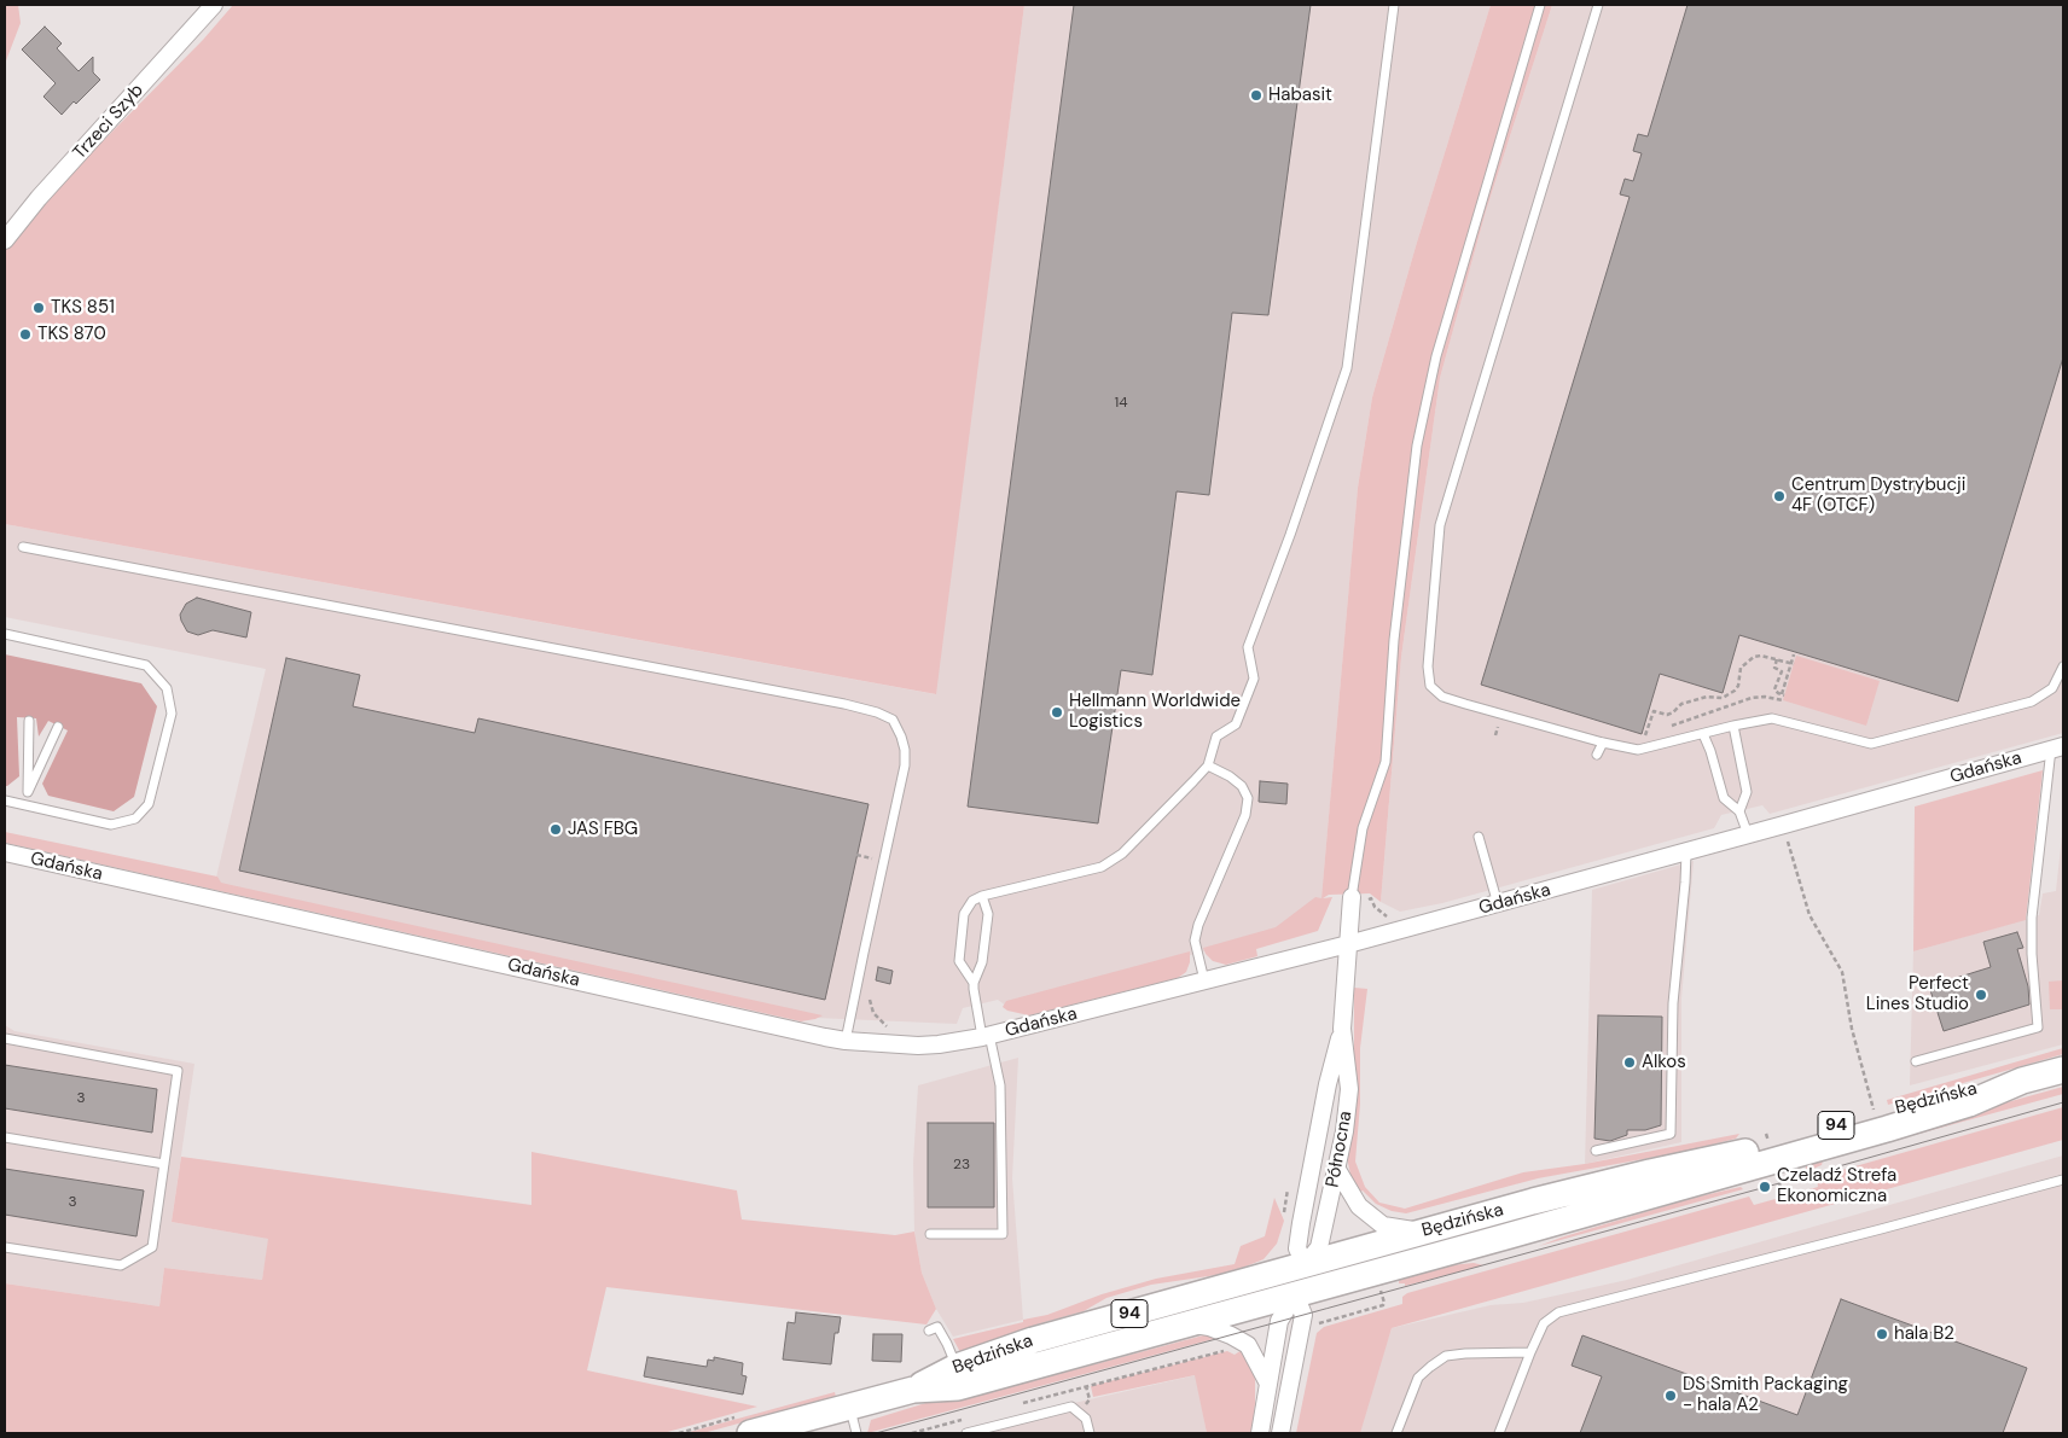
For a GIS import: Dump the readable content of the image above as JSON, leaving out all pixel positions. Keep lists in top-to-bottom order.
{
  "streets": {
    "main road": ["Będzińska", "94"],
    "street": ["Trzeci Szyb", "Gdańska", "Północna"]
  },
  "crossings": [
    ["Gdańska", "Północna"],
    ["Będzińska", "Północna"]
  ],
  "places": [
    "Habasit",
    "TKS 851",
    "TKS 870",
    "Centrum Dystrybucji 4F (OTCF)",
    "Hellmann Worldwide Logistics",
    "JAS FBG",
    "Perfect Lines Studio",
    "Alkos",
    "Czeladź Strefa Ekonomiczna",
    "hala B2",
    "DS Smith Packaging - hala A2"
  ],
  "house_numbers": [
    "14",
    "3",
    "23",
    "3"
  ]
}
